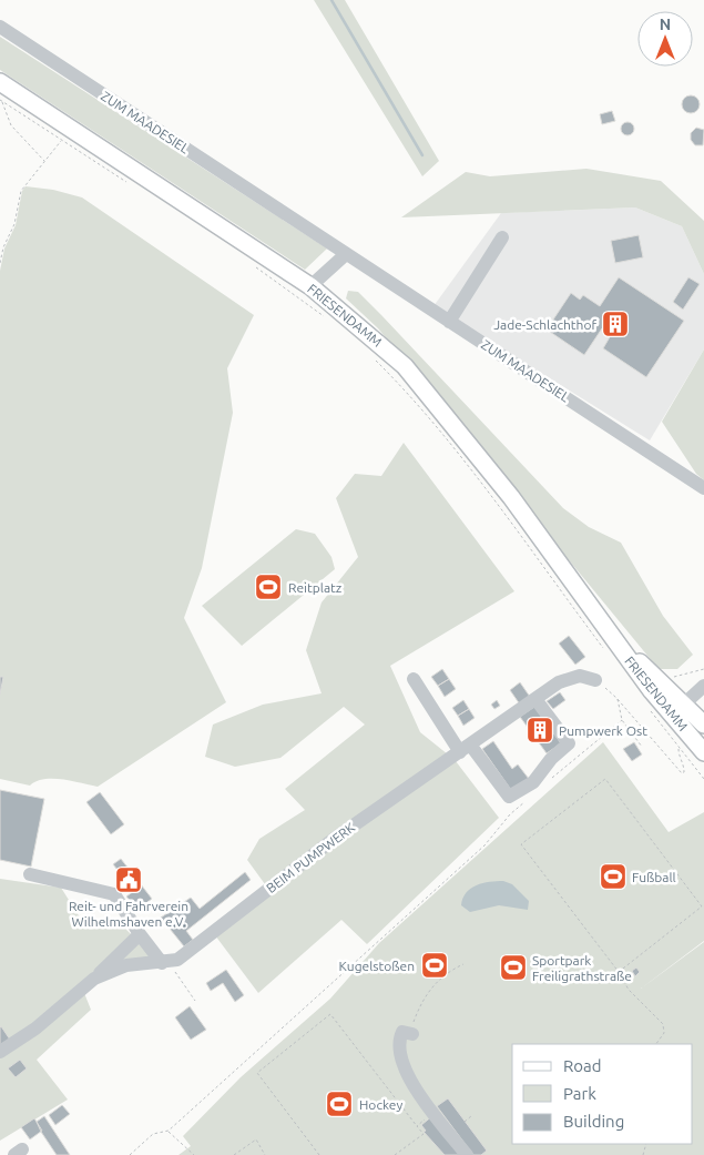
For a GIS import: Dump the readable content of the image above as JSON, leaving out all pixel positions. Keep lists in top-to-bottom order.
{
  "streets": {
    "main road": ["FRIESENDAMM"],
    "street": ["ZUM MAADESIEL", "BEIM PUMPWERK"]
  },
  "places": {
    "building": ["Jade-Schlachthof", "Pumpwerk Ost"],
    "sports": [
      "Reitplatz",
      "Fußball",
      "Kugelstoßen",
      "Sportpark Freiligrathstraße",
      "Hockey"
    ],
    "public building": ["Reit- und Fahrverein Wilhelmshaven e.V."]
  },
  "legend": ["Road", "Park", "Building"],
  "north": "top"
}
